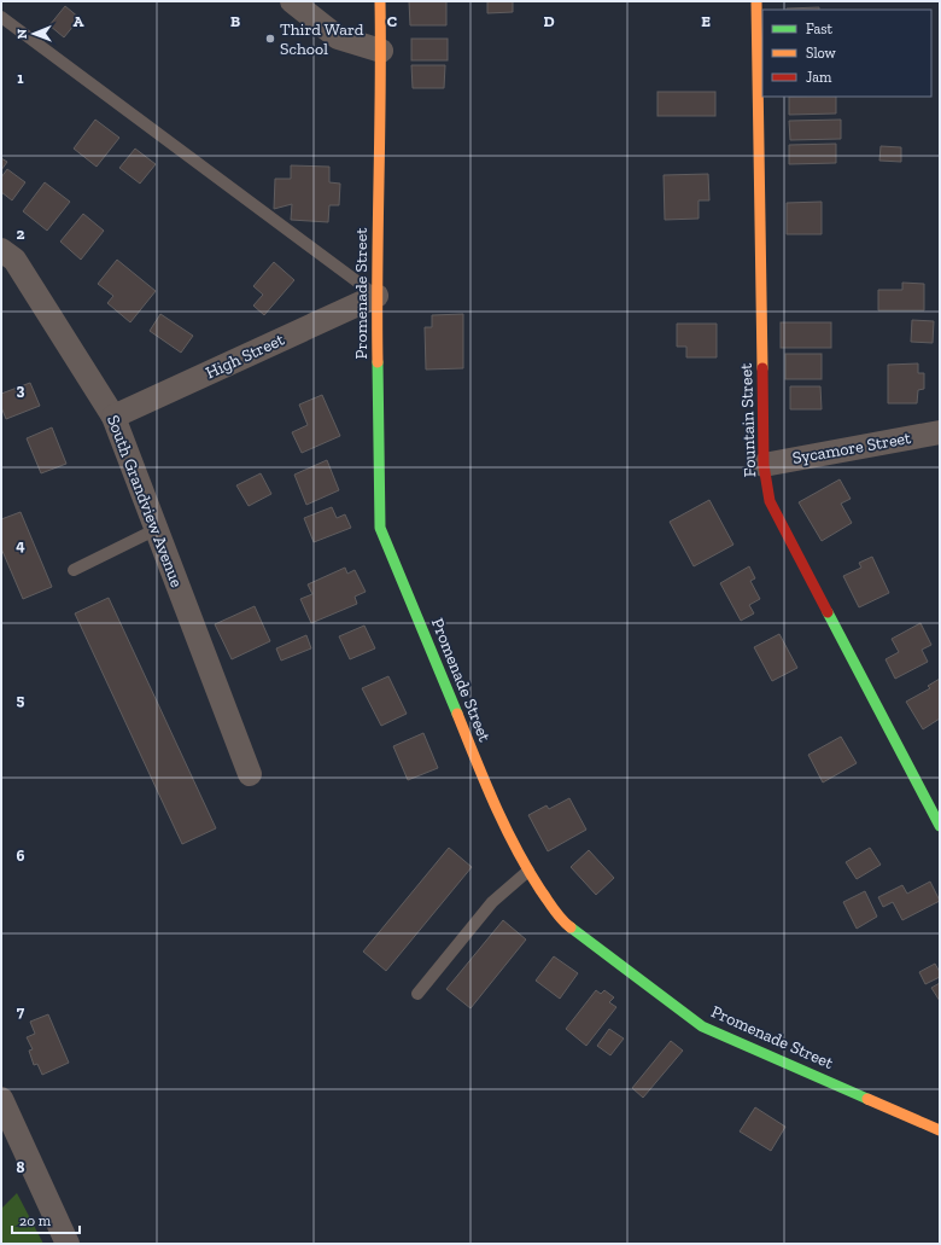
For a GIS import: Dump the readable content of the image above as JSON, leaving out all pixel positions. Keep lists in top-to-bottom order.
{
  "streets": {
    "street": [
      "Promenade Street",
      "High Street",
      "Fountain Street",
      "Sycamore Street",
      "South Grandview Avenue"
    ]
  },
  "crossings": [
    ["Promenade Street", "High Street"],
    ["High Street", "South Grandview Avenue"],
    ["Fountain Street", "Sycamore Street"]
  ],
  "places": ["Third Ward School"],
  "legend": ["Fast", "Slow", "Jam"],
  "scale_bar": "20 m",
  "north": "left",
  "grid": {
    "columns": [
      "A",
      "B",
      "C",
      "D",
      "E"
    ],
    "rows": [
      "1",
      "2",
      "3",
      "4",
      "5",
      "6",
      "7",
      "8"
    ]
  }
}
